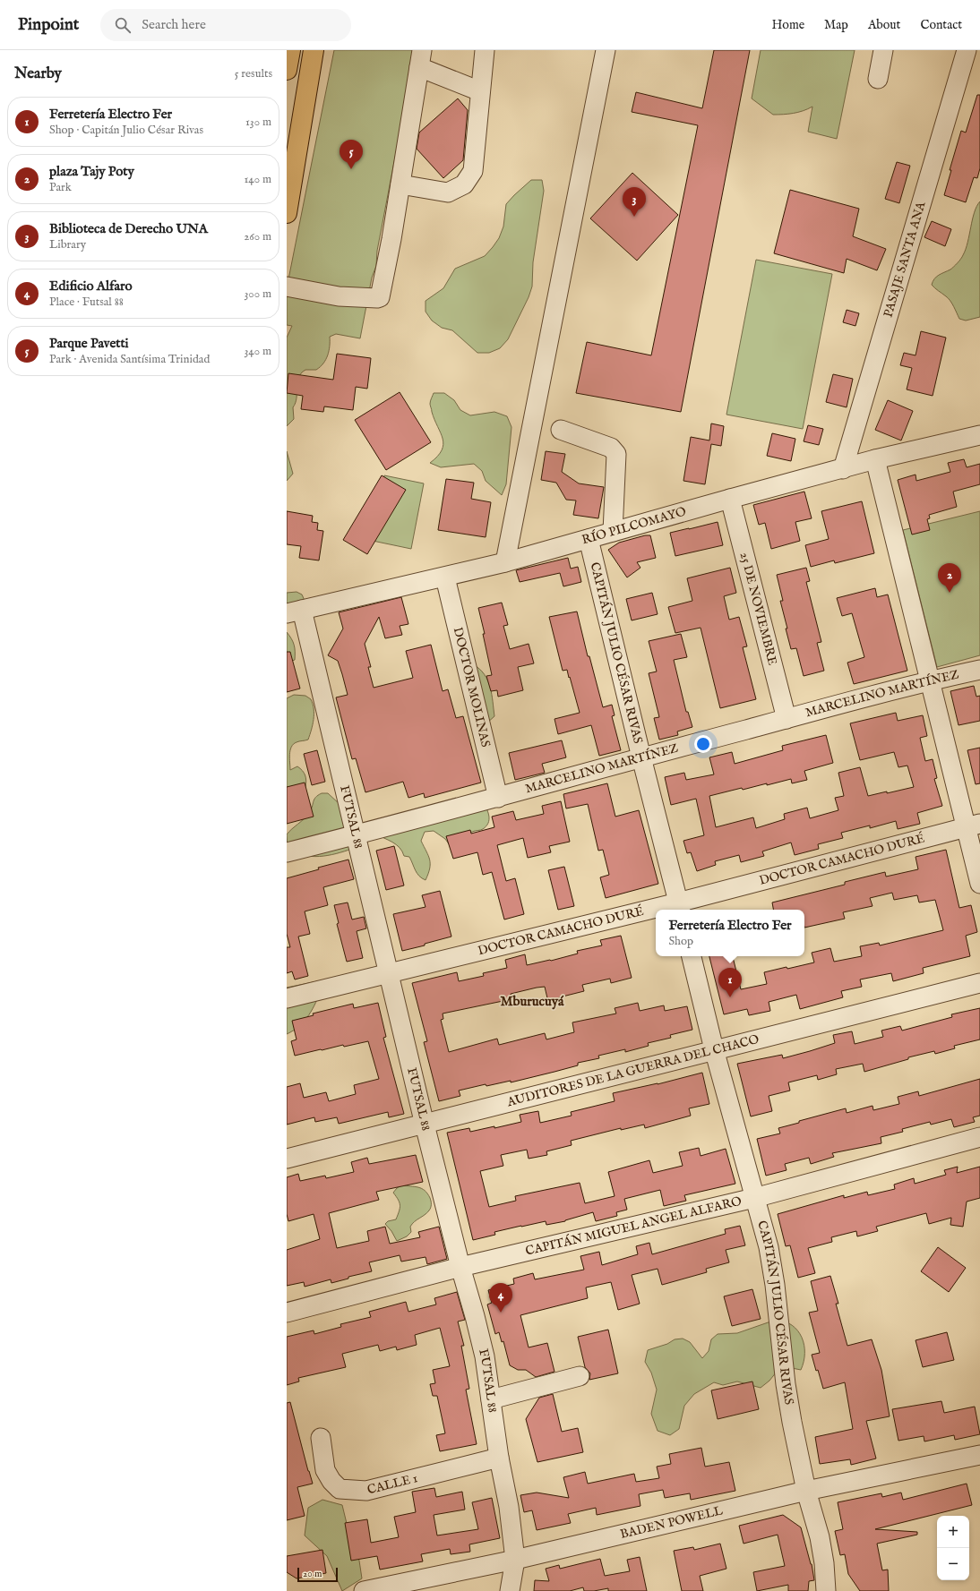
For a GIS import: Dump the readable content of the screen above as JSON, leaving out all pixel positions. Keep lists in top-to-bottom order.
{
  "streets": {
    "street": [
      "PASAJE SANTA ANA",
      "RÍO PILCOMAYO",
      "25 DE NOVIEMBRE",
      "CAPITÁN JULIO CÉSAR RIVAS",
      "DOCTOR MOLINAS",
      "MARCELINO MARTÍNEZ",
      "FUTSAL 88",
      "DOCTOR CAMACHO DURÉ",
      "AUDITORES DE LA GUERRA DEL CHACO",
      "CAPITÁN MIGUEL ANGEL ALFARO",
      "CALLE 1",
      "BADEN POWELL"
    ]
  },
  "crossings": [
    ["PASAJE SANTA ANA", "RÍO PILCOMAYO"],
    ["RÍO PILCOMAYO", "25 DE NOVIEMBRE"],
    ["RÍO PILCOMAYO", "CAPITÁN JULIO CÉSAR RIVAS"],
    ["RÍO PILCOMAYO", "DOCTOR MOLINAS"],
    ["RÍO PILCOMAYO", "FUTSAL 88"],
    ["25 DE NOVIEMBRE", "MARCELINO MARTÍNEZ"],
    ["CAPITÁN JULIO CÉSAR RIVAS", "MARCELINO MARTÍNEZ"],
    ["CAPITÁN JULIO CÉSAR RIVAS", "DOCTOR CAMACHO DURÉ"],
    ["CAPITÁN JULIO CÉSAR RIVAS", "AUDITORES DE LA GUERRA DEL CHACO"],
    ["CAPITÁN JULIO CÉSAR RIVAS", "CAPITÁN MIGUEL ANGEL ALFARO"],
    ["CAPITÁN JULIO CÉSAR RIVAS", "BADEN POWELL"],
    ["DOCTOR MOLINAS", "MARCELINO MARTÍNEZ"],
    ["MARCELINO MARTÍNEZ", "FUTSAL 88"],
    ["FUTSAL 88", "DOCTOR CAMACHO DURÉ"],
    ["FUTSAL 88", "AUDITORES DE LA GUERRA DEL CHACO"],
    ["FUTSAL 88", "CAPITÁN MIGUEL ANGEL ALFARO"],
    ["FUTSAL 88", "CALLE 1"],
    ["FUTSAL 88", "BADEN POWELL"]
  ],
  "districts": ["Mburucuyá"],
  "scale_bar": "20 m",
  "page": {
    "header": "Pinpoint",
    "search": "Search here",
    "nav": [
      "Home",
      "Map",
      "About",
      "Contact"
    ],
    "heading": ["Nearby", "5 results"],
    "list": [
      {
        "mark": "1",
        "name": "Ferretería Electro Fer",
        "note": "Shop · Capitán Julio César Rivas",
        "value": "130 m"
      },
      {
        "mark": "2",
        "name": "plaza Tajy Poty",
        "note": "Park",
        "value": "140 m"
      },
      {
        "mark": "3",
        "name": "Biblioteca de Derecho UNA",
        "note": "Library",
        "value": "260 m"
      },
      {
        "mark": "4",
        "name": "Edificio Alfaro",
        "note": "Place · Futsal 88",
        "value": "300 m"
      },
      {
        "mark": "5",
        "name": "Parque Pavetti",
        "note": "Park · Avenida Santísima Trinidad",
        "value": "340 m"
      }
    ],
    "pins": [
      "5",
      "3",
      "2",
      "1",
      "4"
    ],
    "popup": ["Ferretería Electro Fer", "Shop"],
    "map_buttons": ["+", "−"],
    "scale": "20 m"
  }
}
